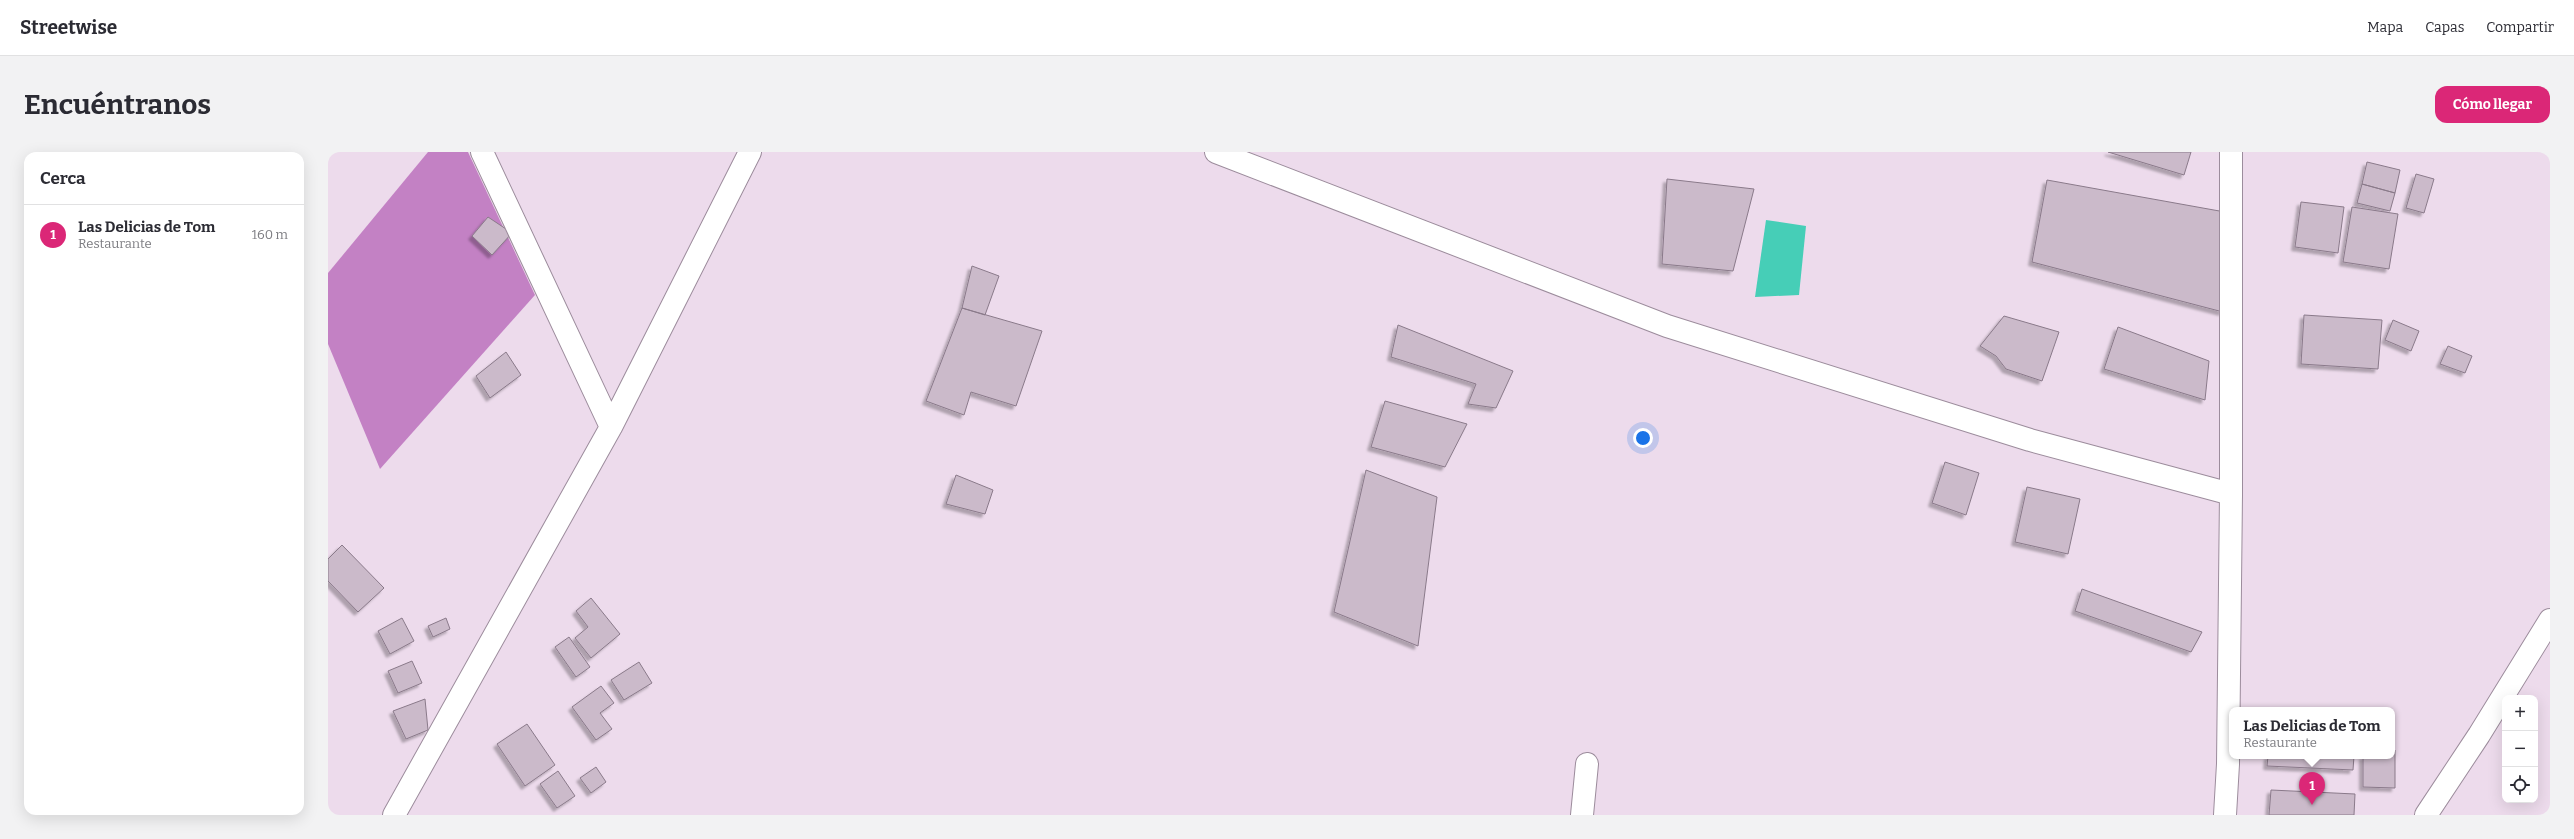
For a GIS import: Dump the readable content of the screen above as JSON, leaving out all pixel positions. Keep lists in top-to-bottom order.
{
  "page": {
    "header": "Streetwise",
    "nav": ["Mapa", "Capas", "Compartir"],
    "buttons": "Cómo llegar",
    "title": "Encuéntranos",
    "heading": "Cerca",
    "list": [
      {
        "mark": "1",
        "name": "Las Delicias de Tom",
        "note": "Restaurante",
        "value": "160 m"
      }
    ],
    "map_buttons": ["+", "−"],
    "popup": ["Las Delicias de Tom", "Restaurante"],
    "pins": "1"
  }
}
